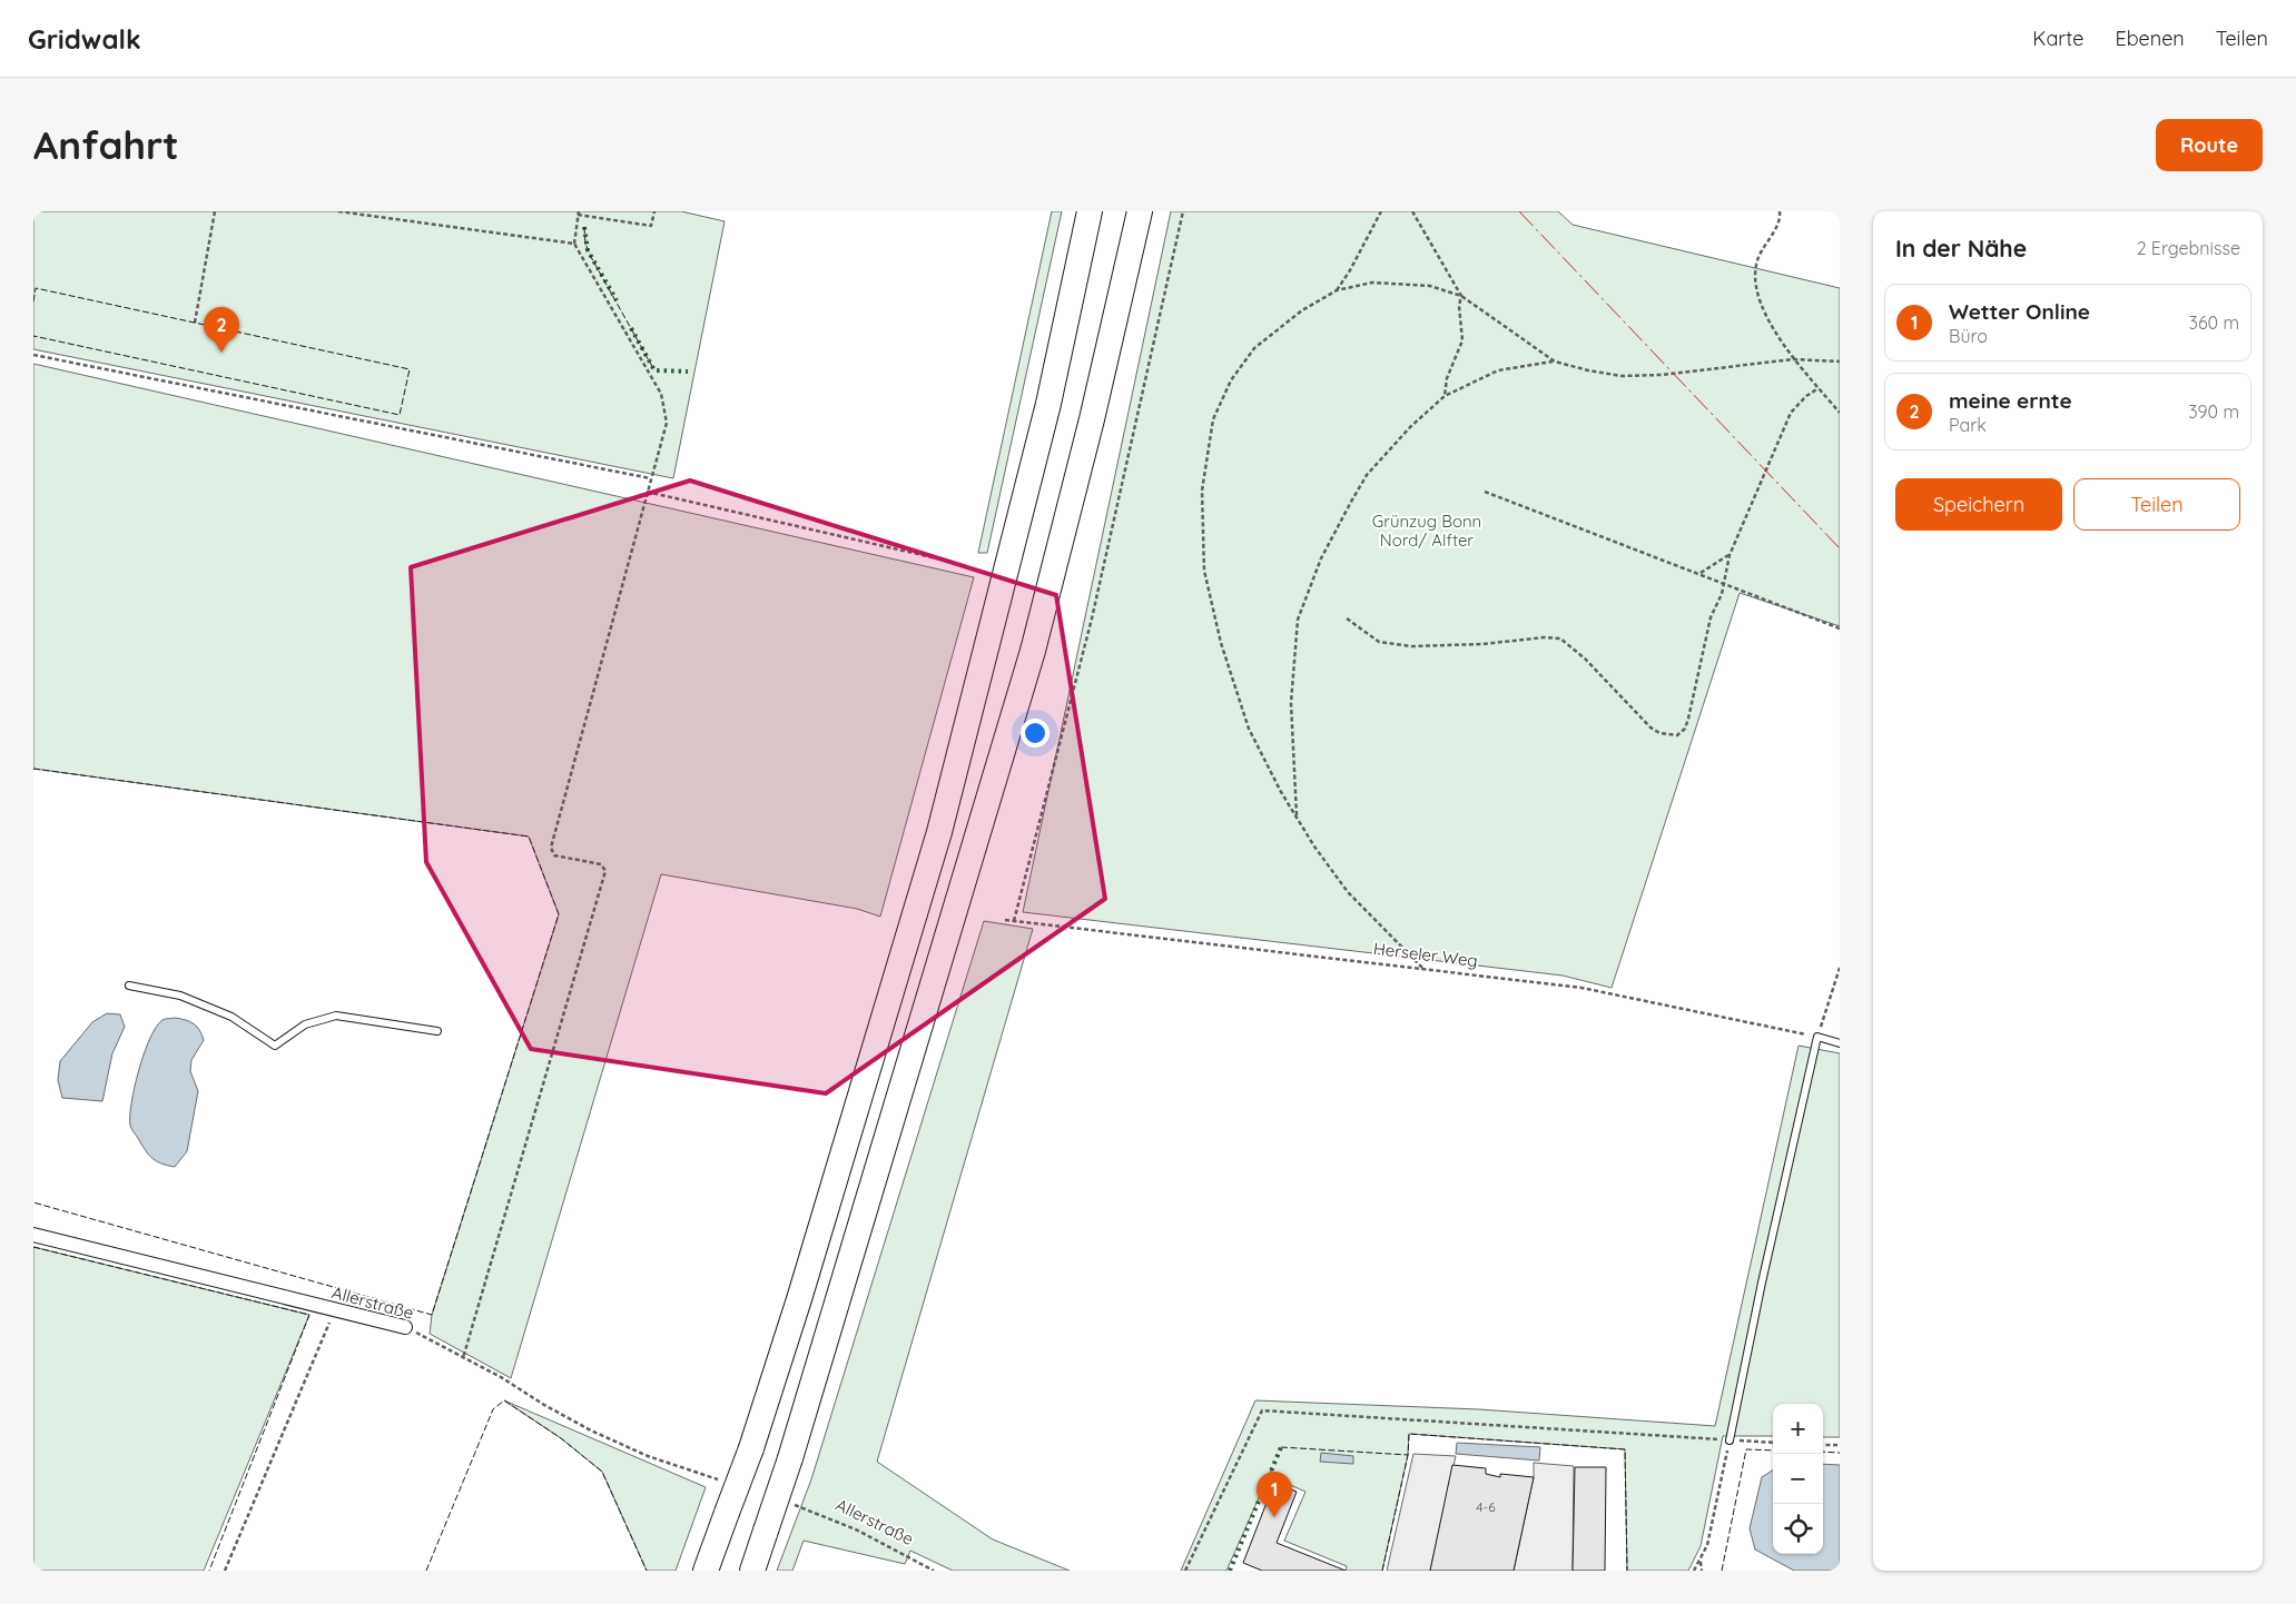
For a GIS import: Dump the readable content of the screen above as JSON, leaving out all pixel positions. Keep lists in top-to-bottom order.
{
  "streets": {
    "street": ["Allerstraße"],
    "path": ["Herseler Weg"]
  },
  "parks": ["Grünzug Bonn Nord/ Alfter"],
  "house_numbers": ["4-6"],
  "page": {
    "header": "Gridwalk",
    "nav": ["Karte", "Ebenen", "Teilen"],
    "buttons": [
      "Route",
      ["Speichern", "Teilen"]
    ],
    "title": "Anfahrt",
    "heading": ["In der Nähe", "2 Ergebnisse"],
    "list": [
      {
        "mark": "1",
        "name": "Wetter Online",
        "note": "Büro",
        "value": "360 m"
      },
      {
        "mark": "2",
        "name": "meine ernte",
        "note": "Park",
        "value": "390 m"
      }
    ],
    "pins": ["2", "1"],
    "map_buttons": ["+", "−"]
  }
}
